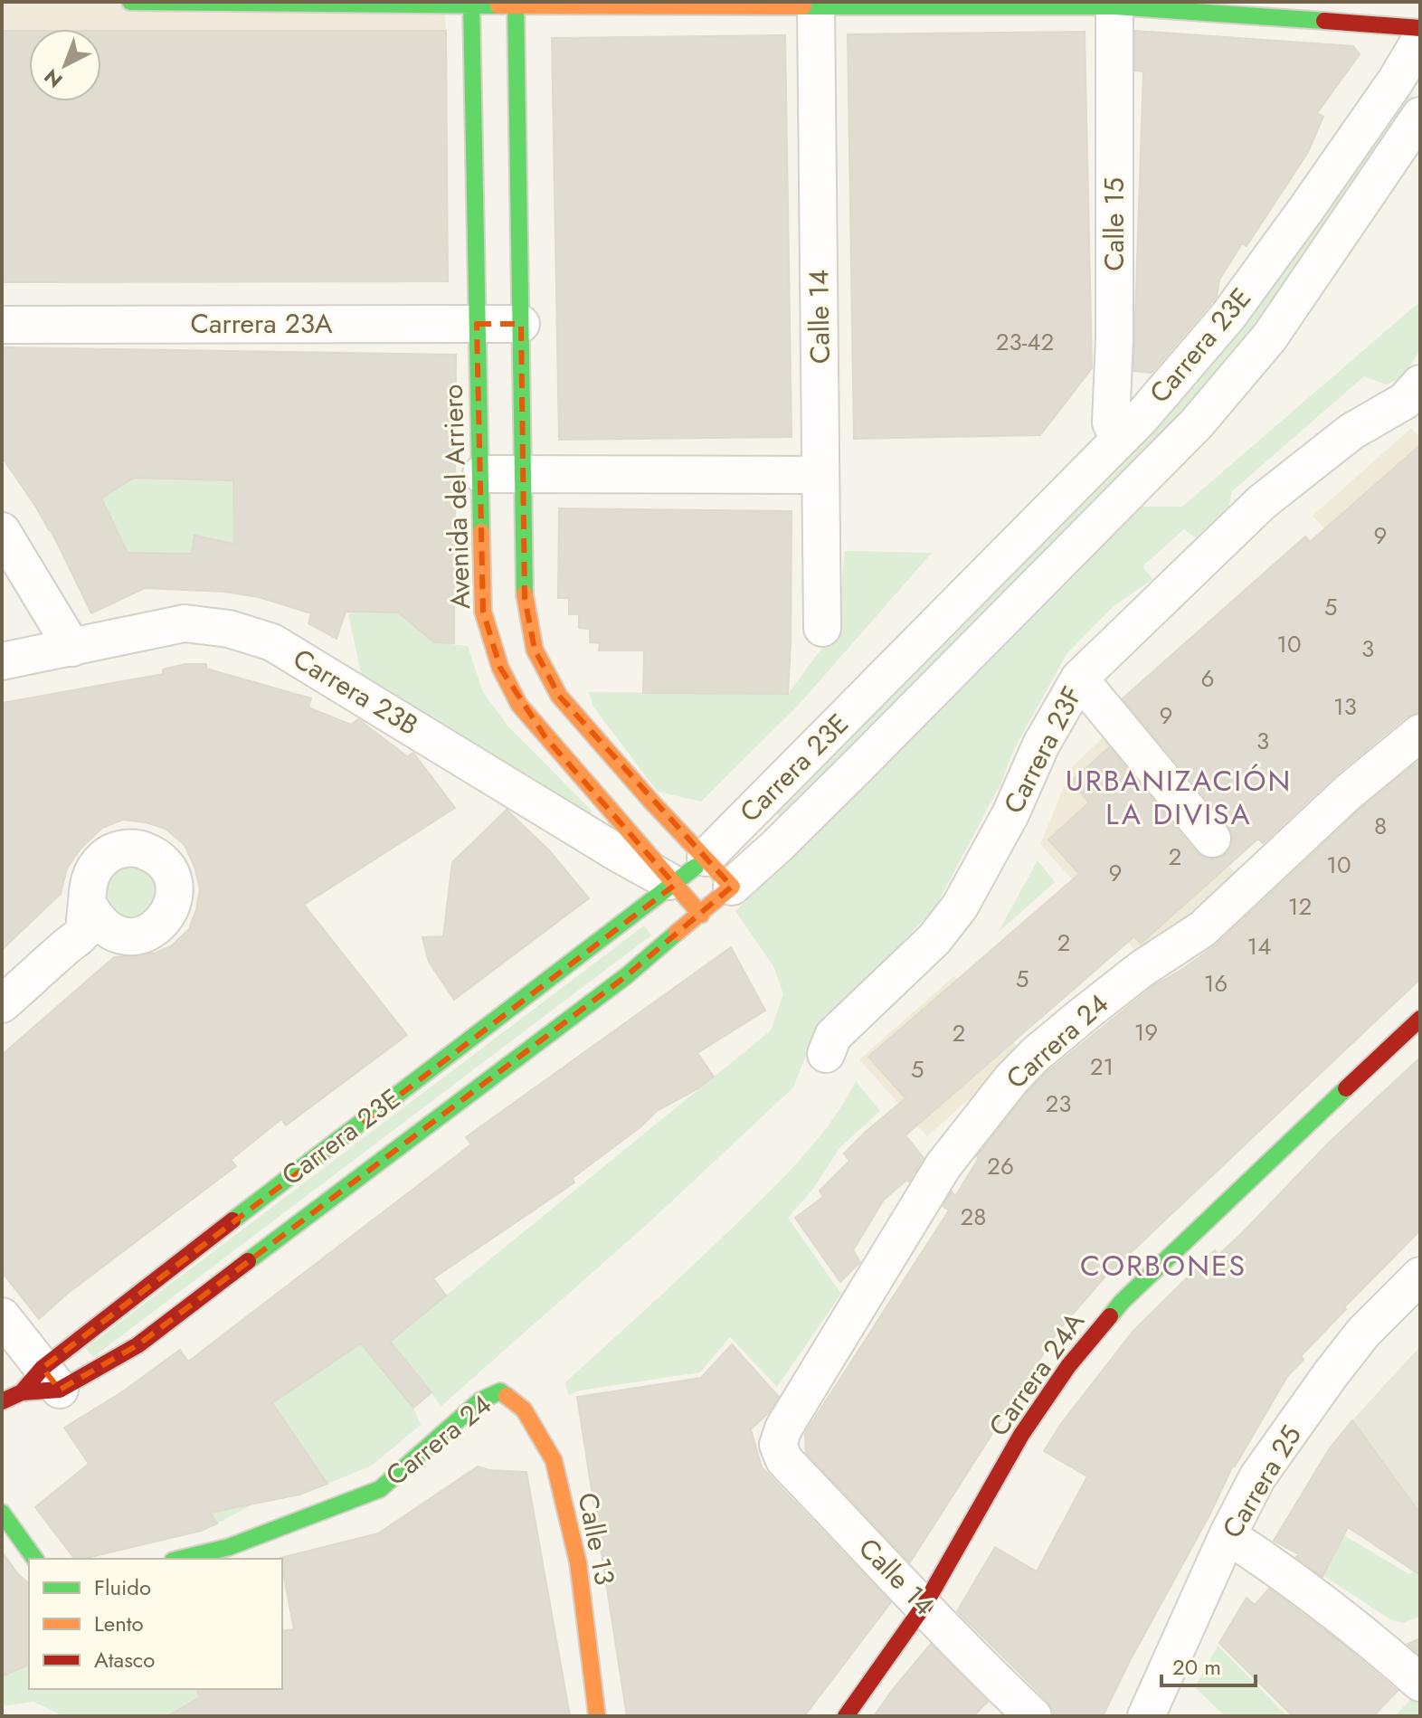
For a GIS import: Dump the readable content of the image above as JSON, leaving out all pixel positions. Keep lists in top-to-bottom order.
{
  "streets": {
    "street": [
      "Calle 15",
      "Calle 14",
      "Carrera 23A",
      "Carrera 23E",
      "Avenida del Arriero",
      "Carrera 23B",
      "Carrera 23F",
      "Carrera 24",
      "Carrera 24A",
      "Carrera 25",
      "Calle 13"
    ]
  },
  "crossings": [
    ["Calle 15", "Carrera 23E"],
    ["Calle 14", "Carrera 24"],
    ["Calle 14", "Carrera 24A"],
    ["Carrera 23A", "Avenida del Arriero"],
    ["Carrera 23E", "Avenida del Arriero"],
    ["Carrera 23E", "Carrera 23B"],
    ["Avenida del Arriero", "Carrera 23B"],
    ["Carrera 24", "Calle 13"]
  ],
  "districts": ["URBANIZACIÓN LA DIVISA", "CORBONES"],
  "house_numbers": [
    "23-42",
    "9",
    "5",
    "10",
    "3",
    "6",
    "13",
    "9",
    "3",
    "8",
    "2",
    "10",
    "9",
    "12",
    "2",
    "14",
    "5",
    "16",
    "19",
    "2",
    "21",
    "5",
    "23",
    "26",
    "28"
  ],
  "legend": ["Fluido", "Lento", "Atasco"],
  "scale_bar": "20 m",
  "north": "bottom left"
}
